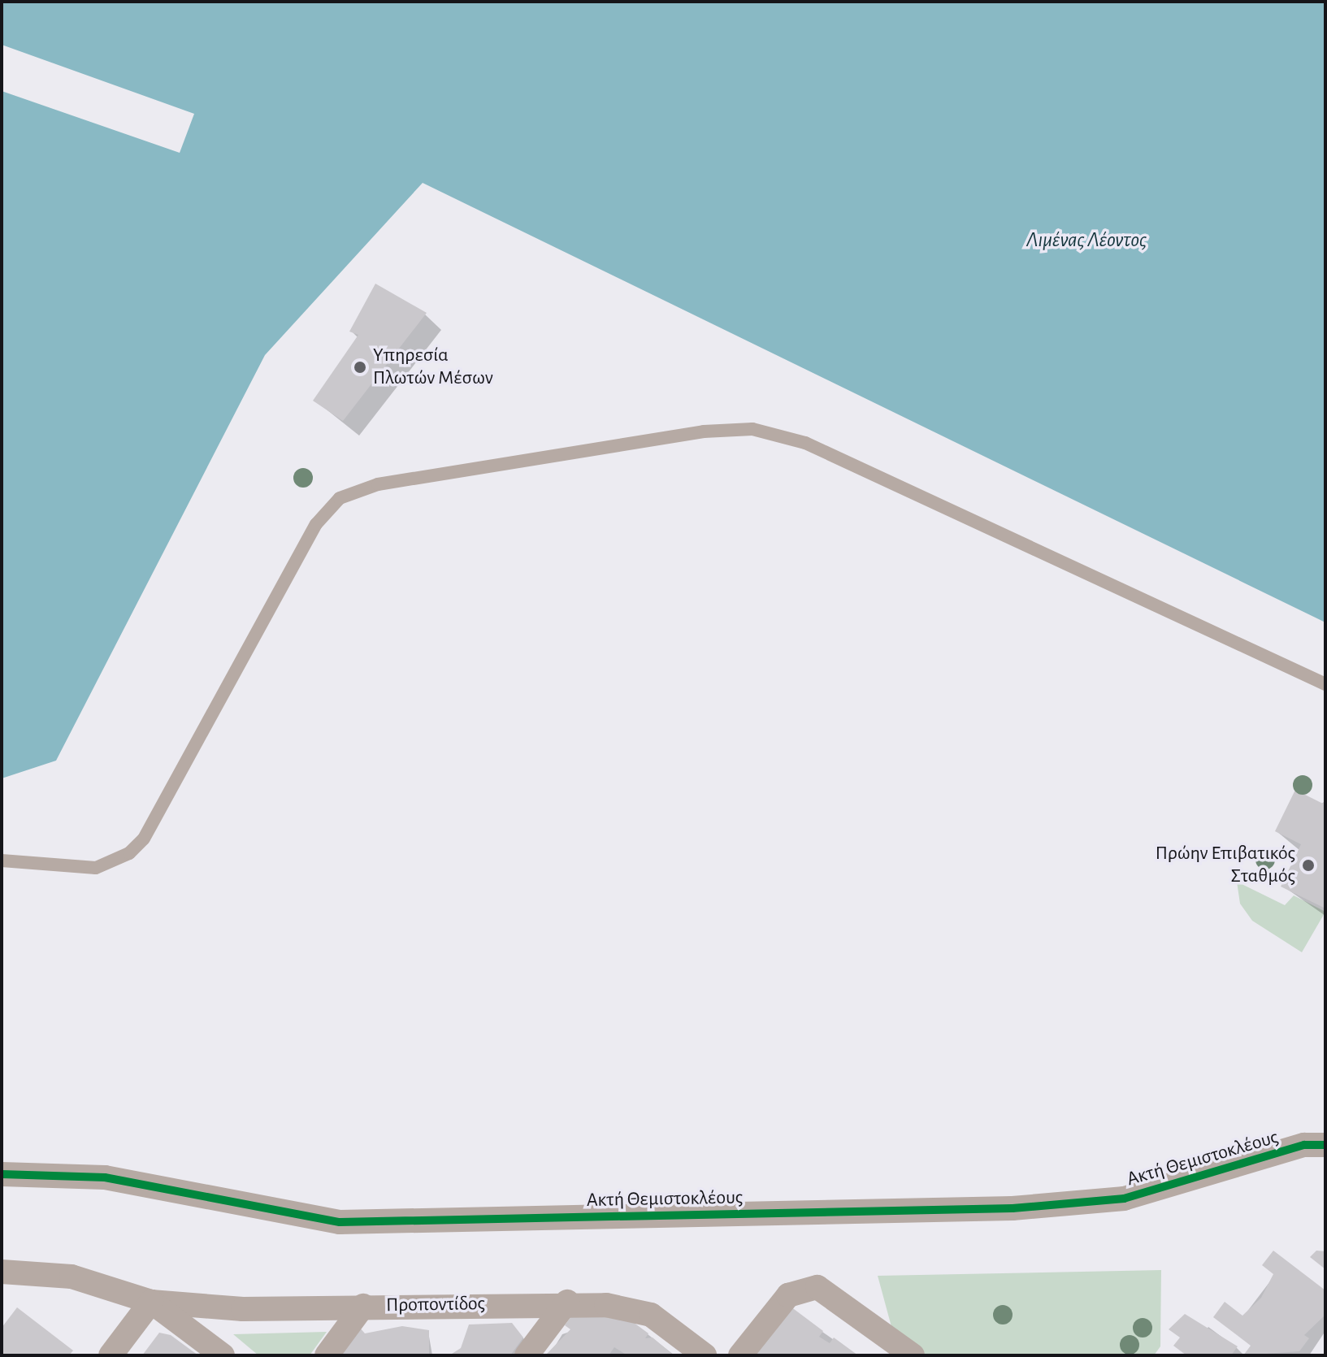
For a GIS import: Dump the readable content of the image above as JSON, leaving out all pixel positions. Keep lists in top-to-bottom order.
{
  "streets": {
    "street": ["Ακτή Θεμιστοκλέους", "Προποντίδος"]
  },
  "water": ["Λιμένας Λέοντος"],
  "places": ["Υπηρεσία Πλωτών Μέσων", "Πρώην Επιβατικός Σταθμός"]
}
